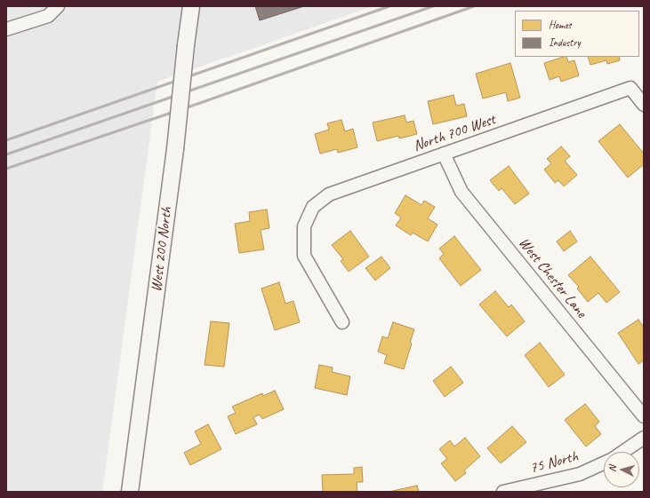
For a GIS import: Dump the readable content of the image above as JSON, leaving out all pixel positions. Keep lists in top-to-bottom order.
{
  "streets": {
    "main road": ["West 200 North"],
    "street": ["North 700 West", "West Chester Lane", "75 North"]
  },
  "crossings": [
    ["North 700 West", "West Chester Lane"]
  ],
  "legend": ["Homes", "Industry"],
  "north": "left"
}
